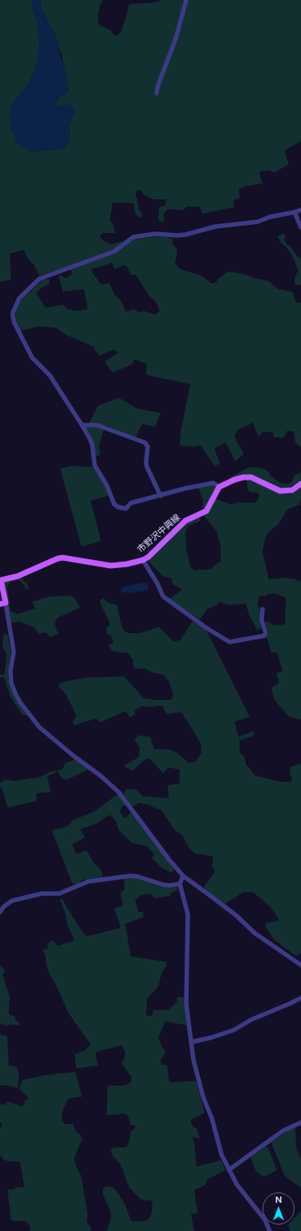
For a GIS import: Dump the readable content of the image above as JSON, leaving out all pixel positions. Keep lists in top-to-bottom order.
{
  "streets": {
    "main road": ["市野沢中興線"]
  },
  "north": "top"
}
